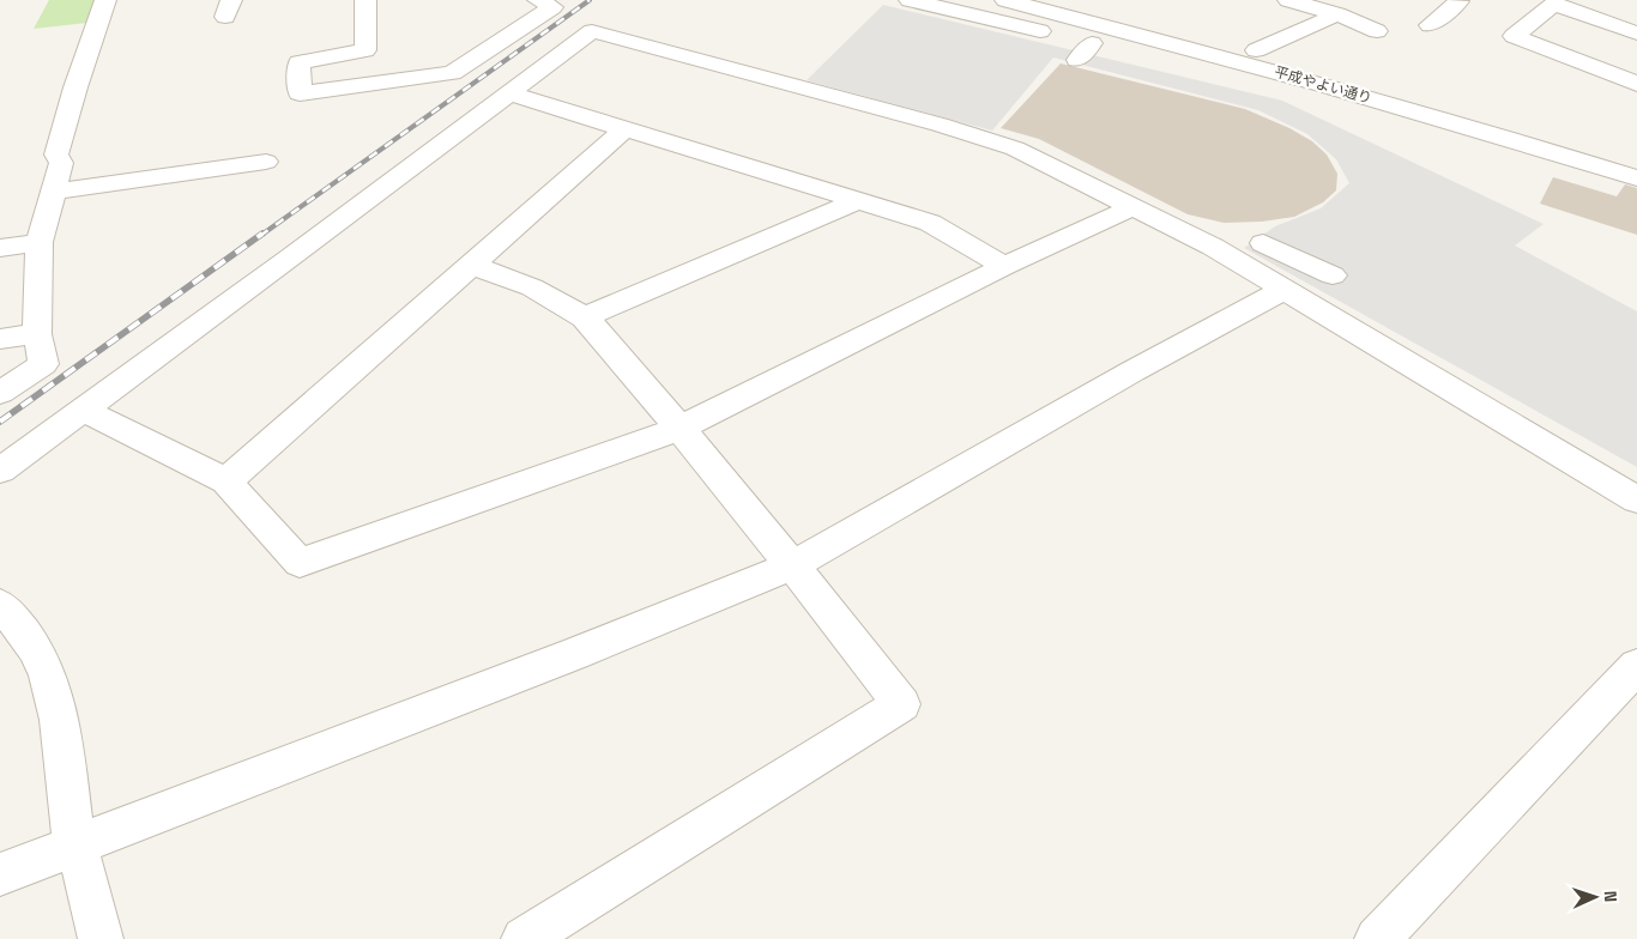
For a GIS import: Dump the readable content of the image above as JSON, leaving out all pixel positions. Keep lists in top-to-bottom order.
{
  "streets": {
    "street": ["平成やよい通り"]
  },
  "north": "right"
}
